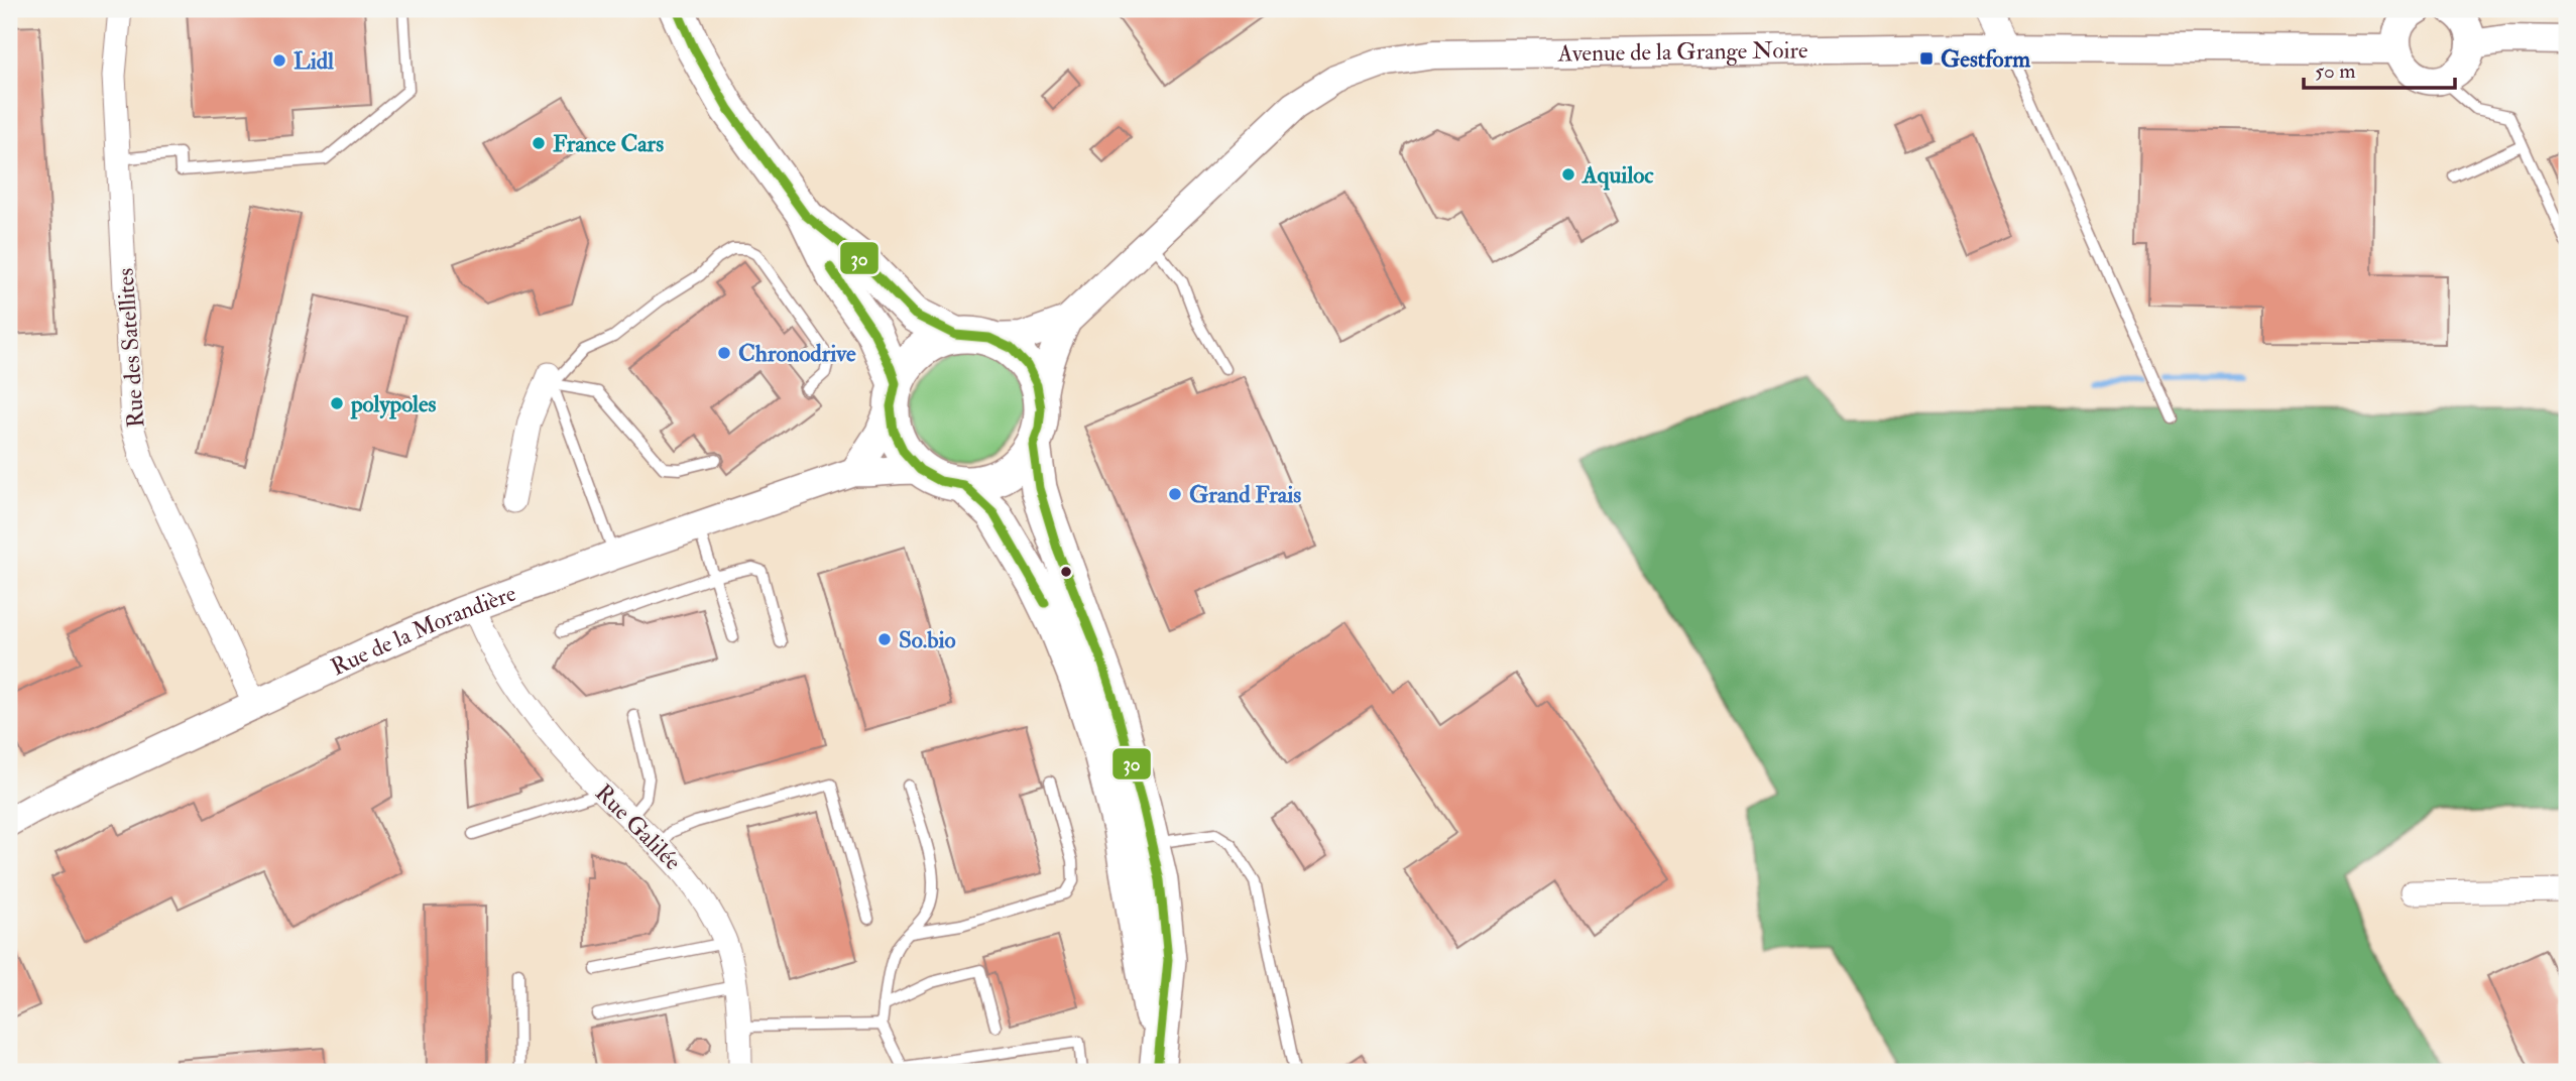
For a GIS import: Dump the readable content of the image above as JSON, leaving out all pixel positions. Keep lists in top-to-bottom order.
{
  "streets": {
    "street": [
      "Avenue de la Grange Noire",
      "Rue des Satellites",
      "Rue de la Morandière",
      "Rue Galilée"
    ]
  },
  "crossings": [
    ["Avenue de la Grange Noire", "Rue de la Morandière"],
    ["Rue des Satellites", "Rue de la Morandière"],
    ["Rue de la Morandière", "Rue Galilée"]
  ],
  "places": {
    "transit": ["Gestform"],
    "other": [
      "Lidl",
      "France Cars",
      "Aquiloc",
      "Chronodrive",
      "polypoles",
      "Grand Frais",
      "So.bio"
    ]
  },
  "lines": ["transit line 30"],
  "scale_bar": "50 m"
}
